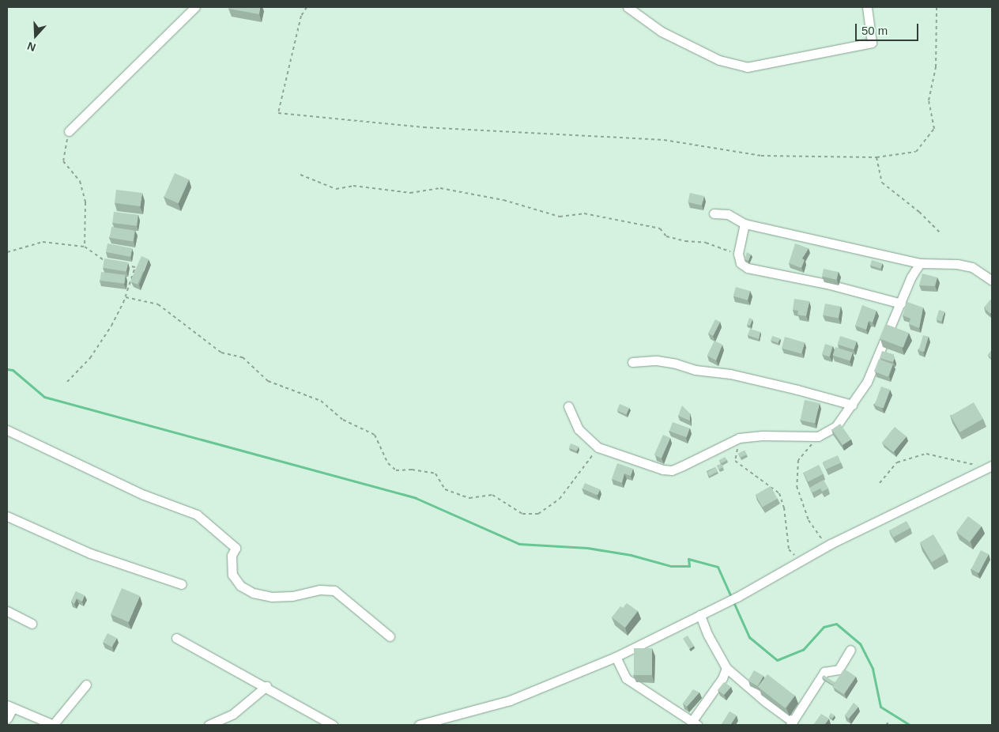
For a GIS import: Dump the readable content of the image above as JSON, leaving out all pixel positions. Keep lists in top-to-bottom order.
{
  "scale_bar": "50 m",
  "north": "bottom"
}
